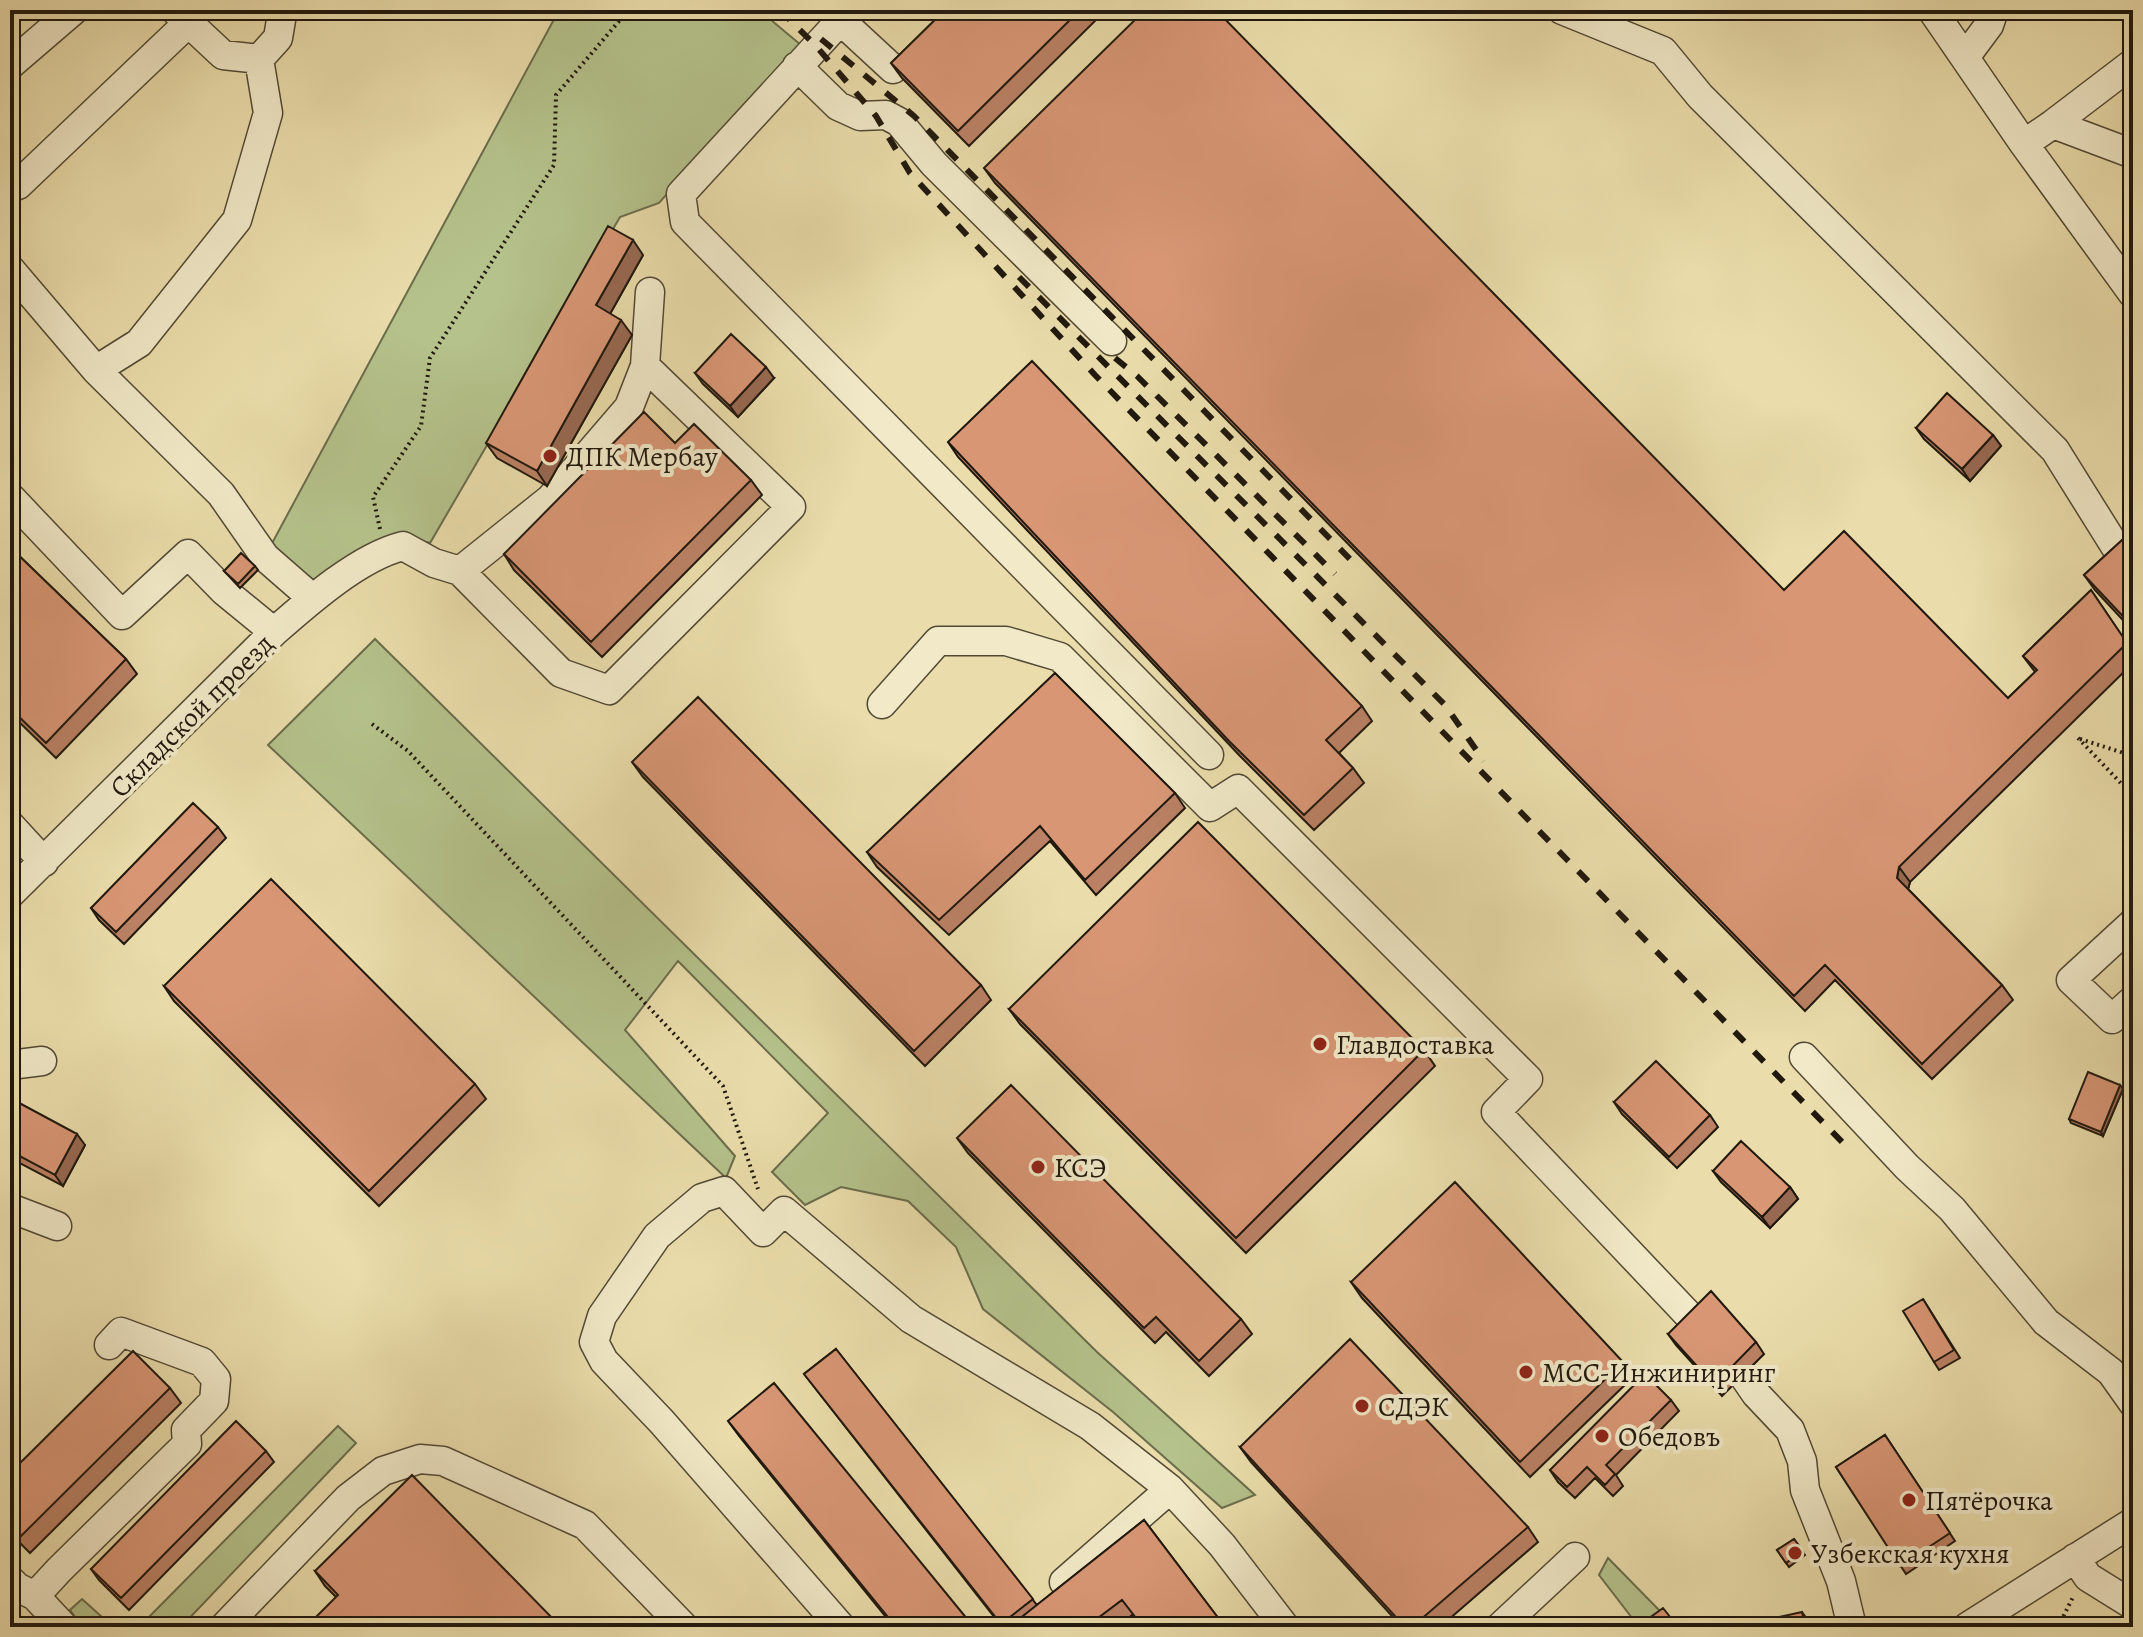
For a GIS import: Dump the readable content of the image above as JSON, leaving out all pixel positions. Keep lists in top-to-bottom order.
{
  "streets": {
    "street": ["Складской проезд"]
  },
  "places": [
    "ДПК Мербау",
    "Главдоставка",
    "КСЭ",
    "МСС-Инжиниринг",
    "СДЭК",
    "Обедовъ",
    "Пятёрочка",
    "Узбекская кухня"
  ]
}
